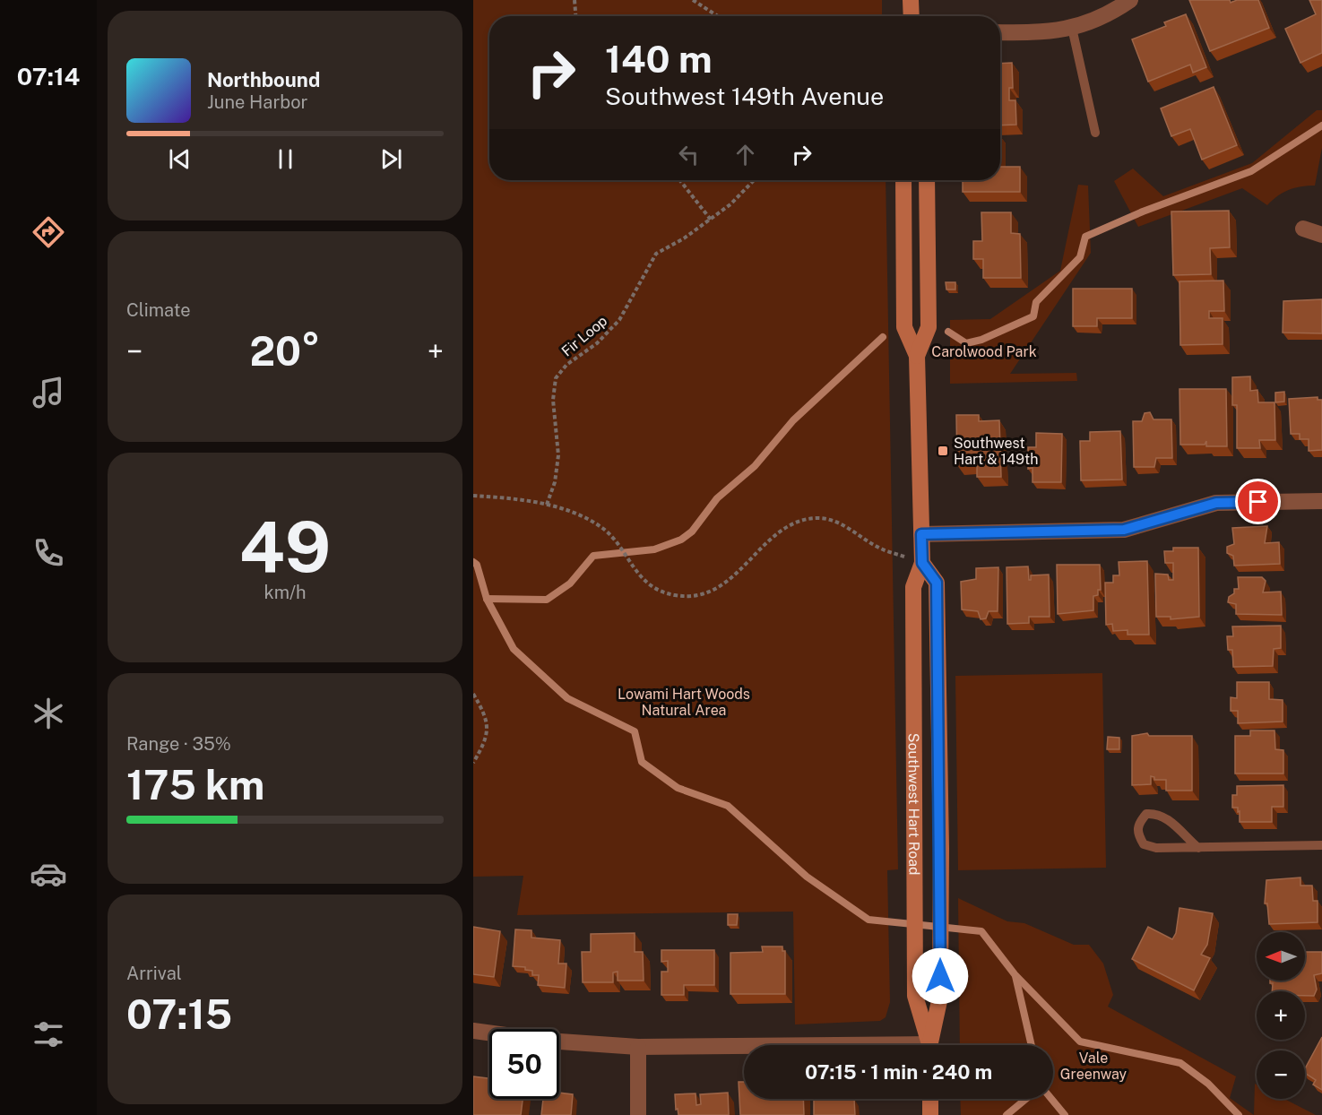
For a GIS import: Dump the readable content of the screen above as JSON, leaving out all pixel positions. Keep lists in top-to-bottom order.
{
  "streets": {
    "main road": ["Southwest Hart Road"],
    "path": ["Fir Loop"]
  },
  "parks": ["Carolwood Park", "Lowami Hart Woods Natural Area", "Vale Greenway"],
  "places": {
    "transit": ["Southwest Hart & 149th"]
  },
  "north": "left",
  "page": {
    "tabs": "07:14",
    "turn": ["140 m", "Southwest 149th Avenue"],
    "song": ["Northbound", "June Harbor"],
    "tile": [
      "Climate",
      ["49", "km/h"],
      ["Range · 35%", "175 km"],
      ["Arrival", "07:15"]
    ],
    "heat": ["−", "20°", "+"],
    "map_buttons": ["+", "−"],
    "limit": "50",
    "trip": "07:15 · 1 min · 240 m"
  }
}
